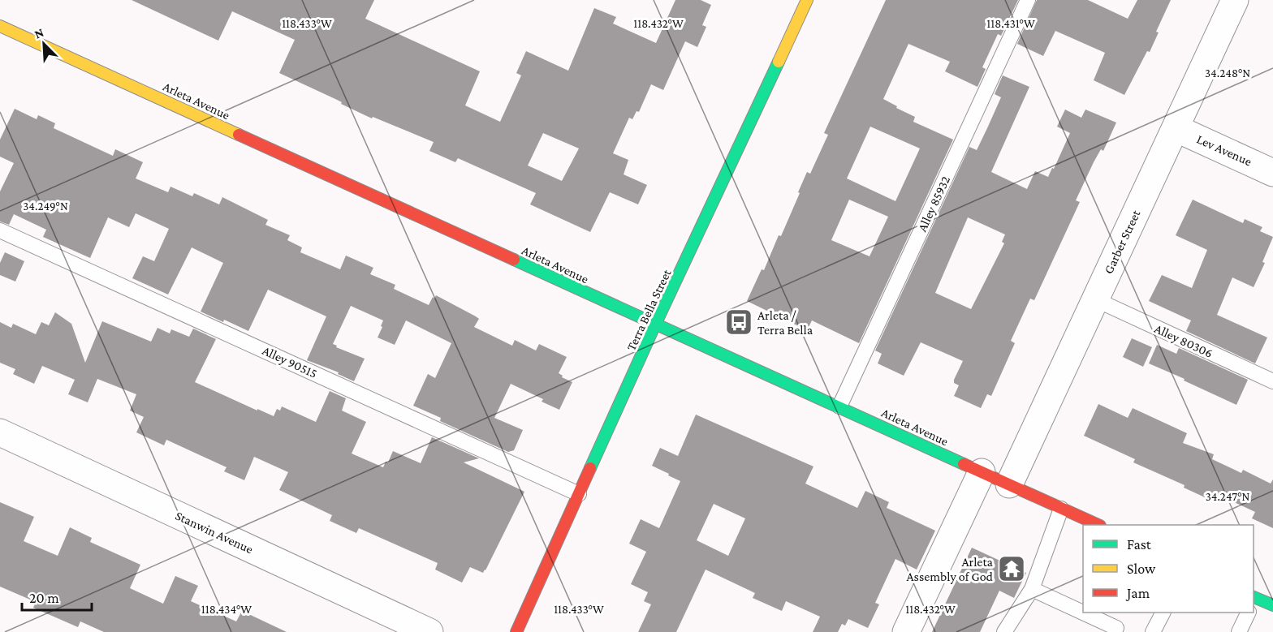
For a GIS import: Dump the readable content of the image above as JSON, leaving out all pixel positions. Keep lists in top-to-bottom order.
{
  "streets": {
    "main road": ["Arleta Avenue", "Terra Bella Street"],
    "street": ["Lev Avenue", "Garber Street", "Stanwin Avenue"],
    "lane": ["Alley 85932", "Alley 80306", "Alley 90515"]
  },
  "crossings": [
    ["Arleta Avenue", "Alley 85932"],
    ["Arleta Avenue", "Garber Street"],
    ["Arleta Avenue", "Terra Bella Street"],
    ["Lev Avenue", "Garber Street"],
    ["Garber Street", "Alley 80306"],
    ["Terra Bella Street", "Alley 90515"]
  ],
  "places": {
    "bus stop": ["Arleta / Terra Bella"],
    "temple": ["Arleta Assembly of God"]
  },
  "legend": ["Fast", "Slow", "Jam"],
  "scale_bar": "20 m",
  "north": "top left",
  "coordinates": [
    "118.431°W",
    "118.433°W",
    "118.432°W",
    "34.248°N",
    "34.249°N",
    "34.247°N",
    "118.434°W"
  ]
}
